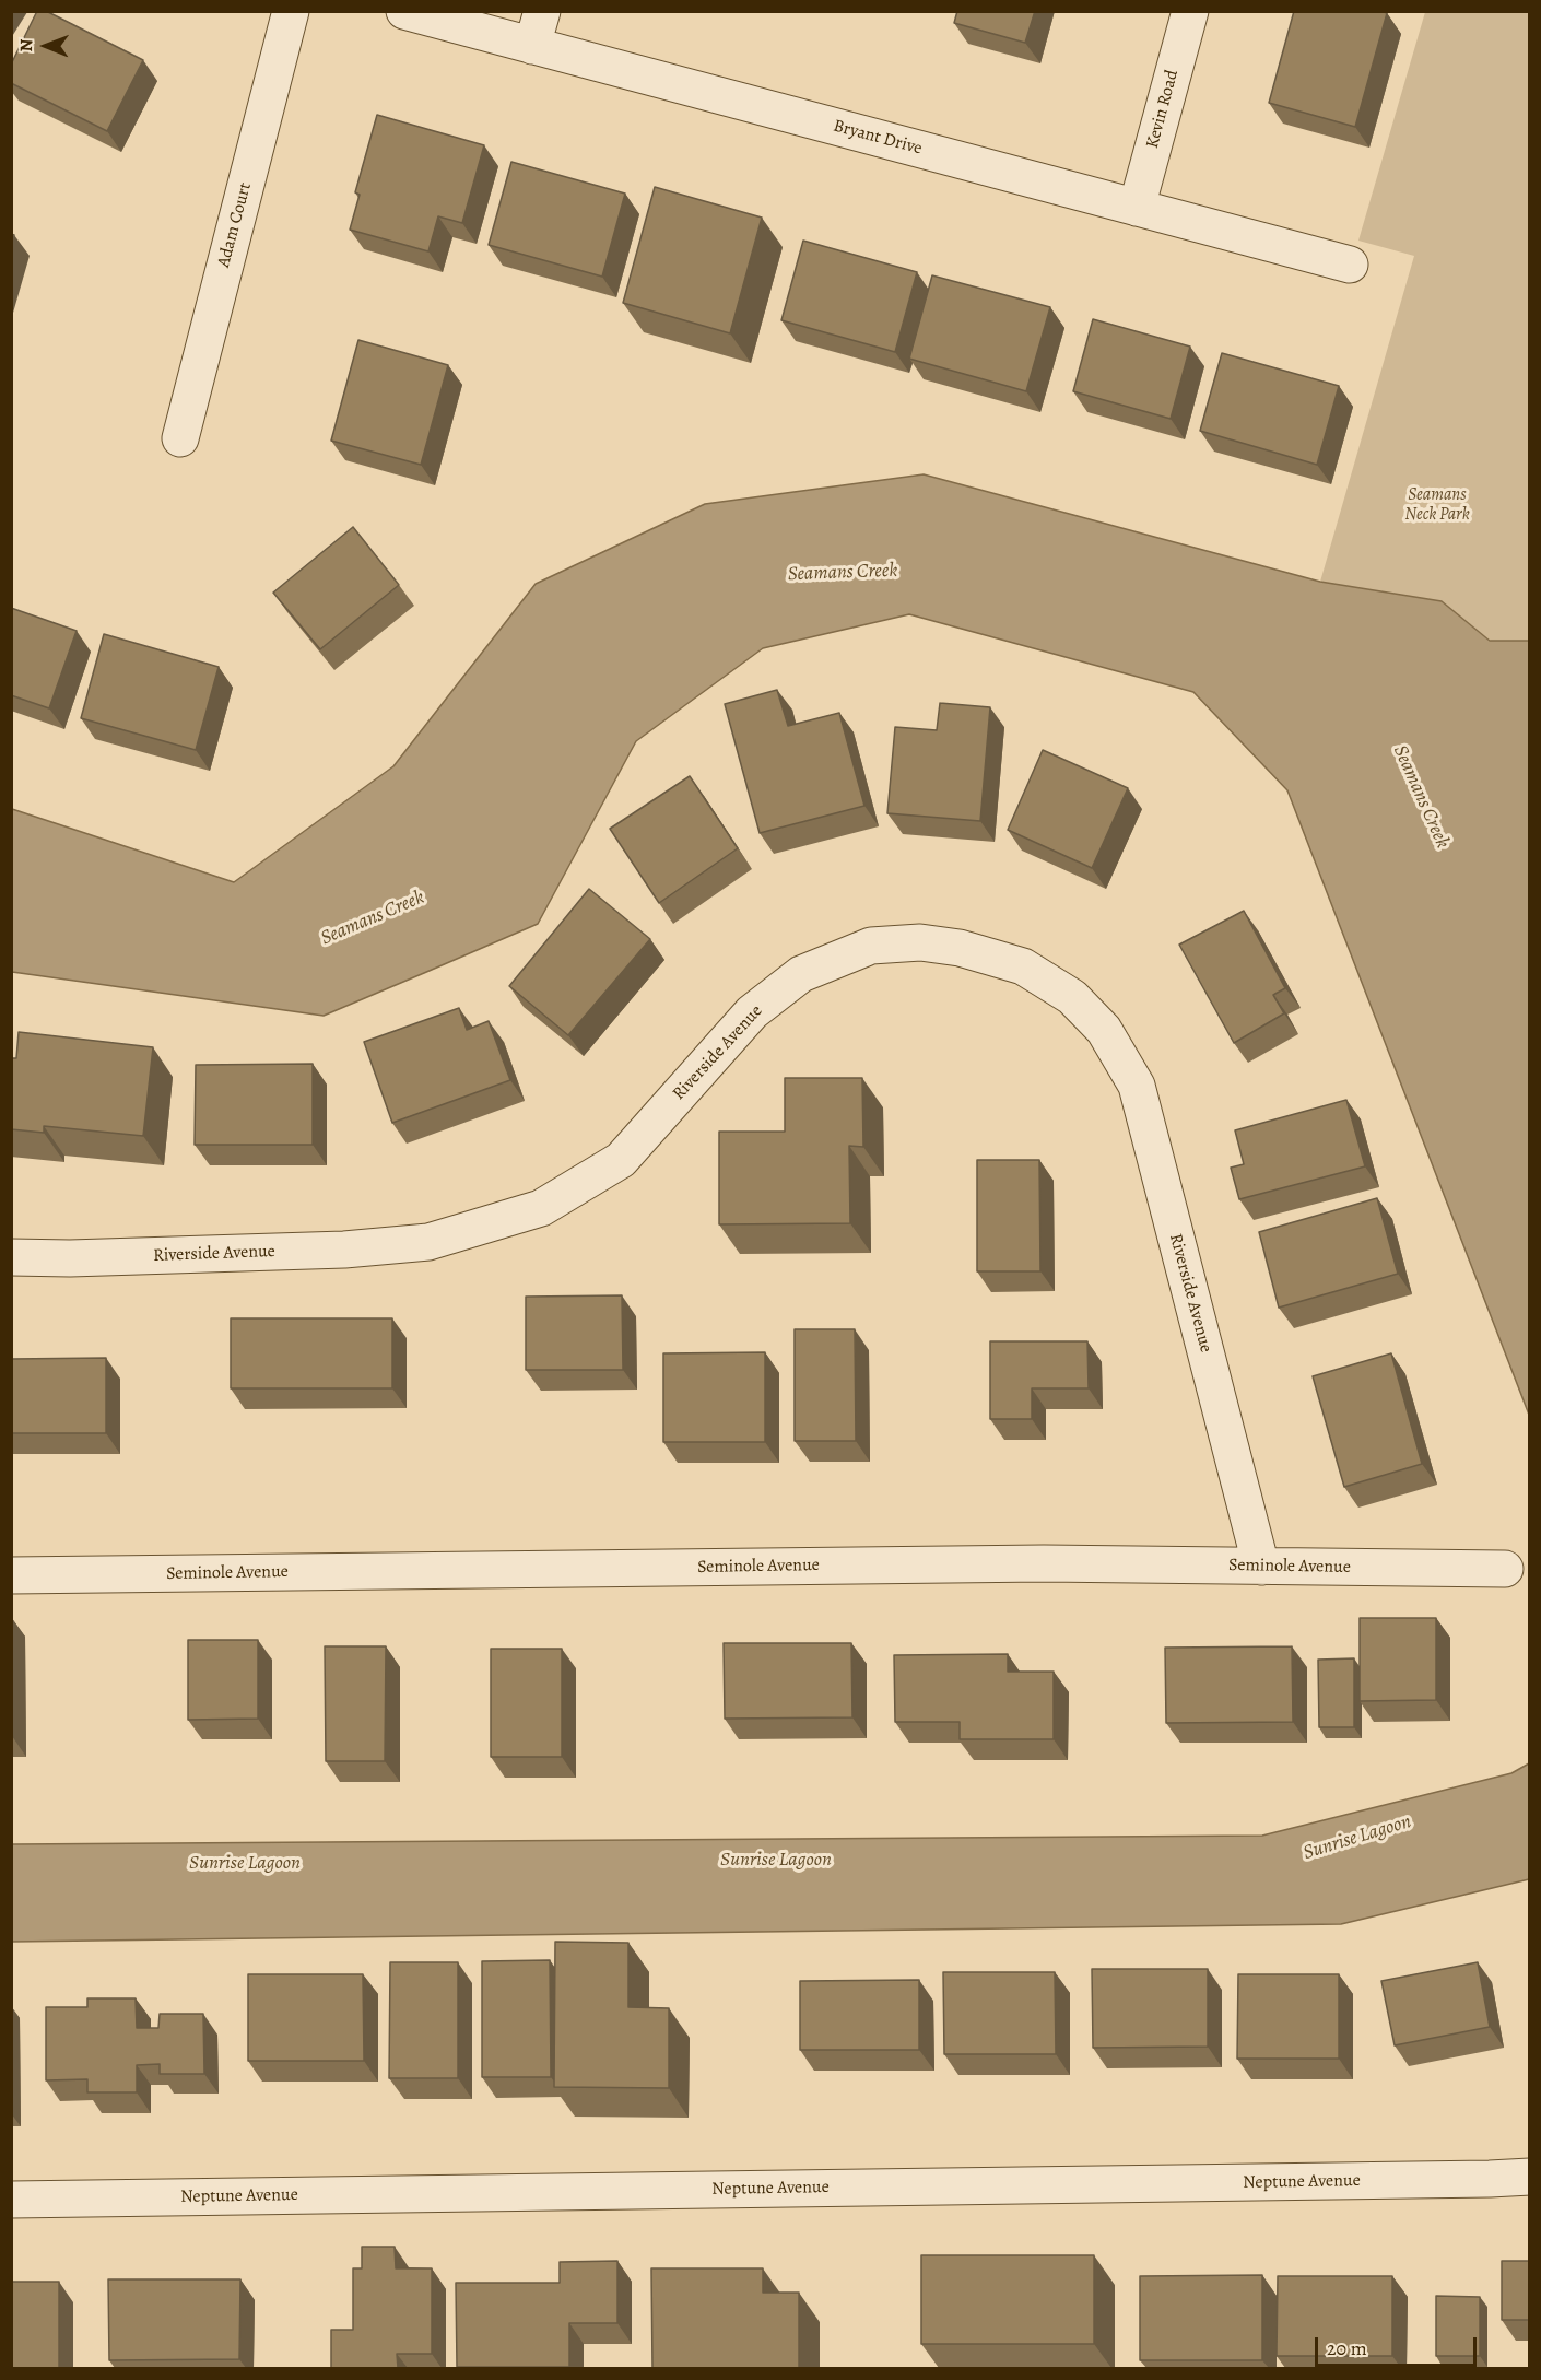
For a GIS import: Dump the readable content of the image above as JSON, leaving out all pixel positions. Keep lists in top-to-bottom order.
{
  "streets": {
    "street": [
      "Kevin Road",
      "Bryant Drive",
      "Adam Court",
      "Riverside Avenue",
      "Seminole Avenue",
      "Neptune Avenue"
    ]
  },
  "crossings": [
    ["Kevin Road", "Bryant Drive"],
    ["Riverside Avenue", "Seminole Avenue"]
  ],
  "water": ["Seamans Creek", "Sunrise Lagoon"],
  "parks": ["Seamans Neck Park"],
  "scale_bar": "20 m",
  "north": "left"
}
